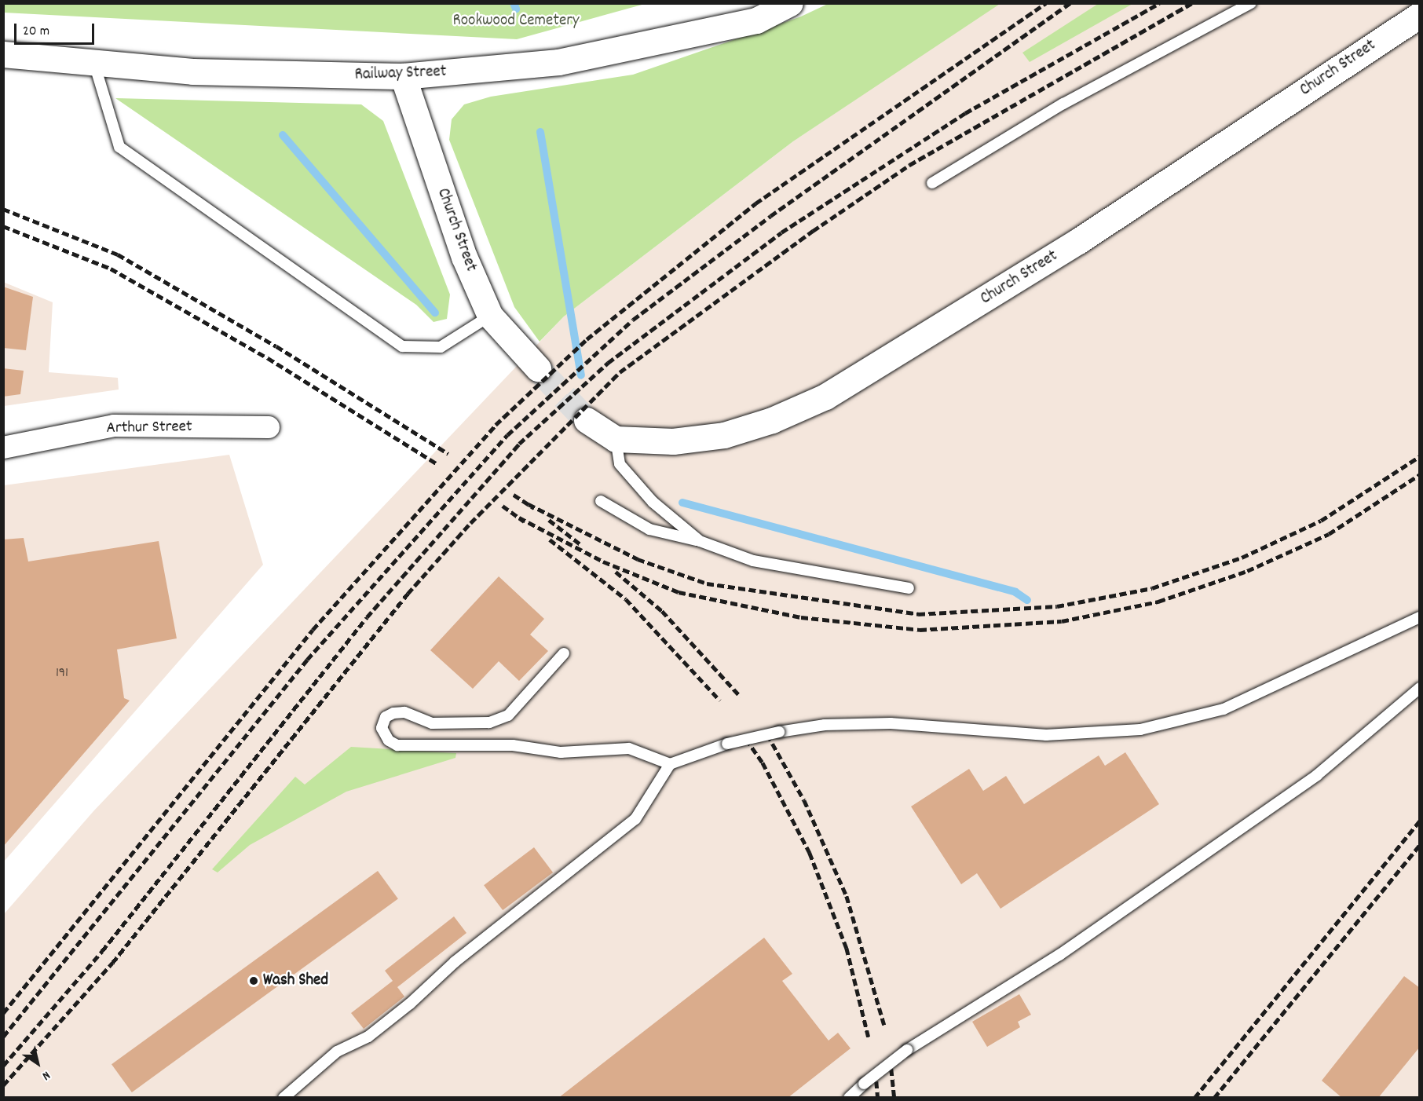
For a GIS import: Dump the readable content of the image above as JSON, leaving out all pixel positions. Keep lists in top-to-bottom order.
{
  "streets": {
    "main road": ["Church Street", "Railway Street"],
    "street": ["Arthur Street"]
  },
  "crossings": [
    ["Church Street", "Railway Street"]
  ],
  "parks": ["Rookwood Cemetery"],
  "places": ["Wash Shed"],
  "house_numbers": ["191"],
  "scale_bar": "20 m",
  "north": "bottom right"
}
